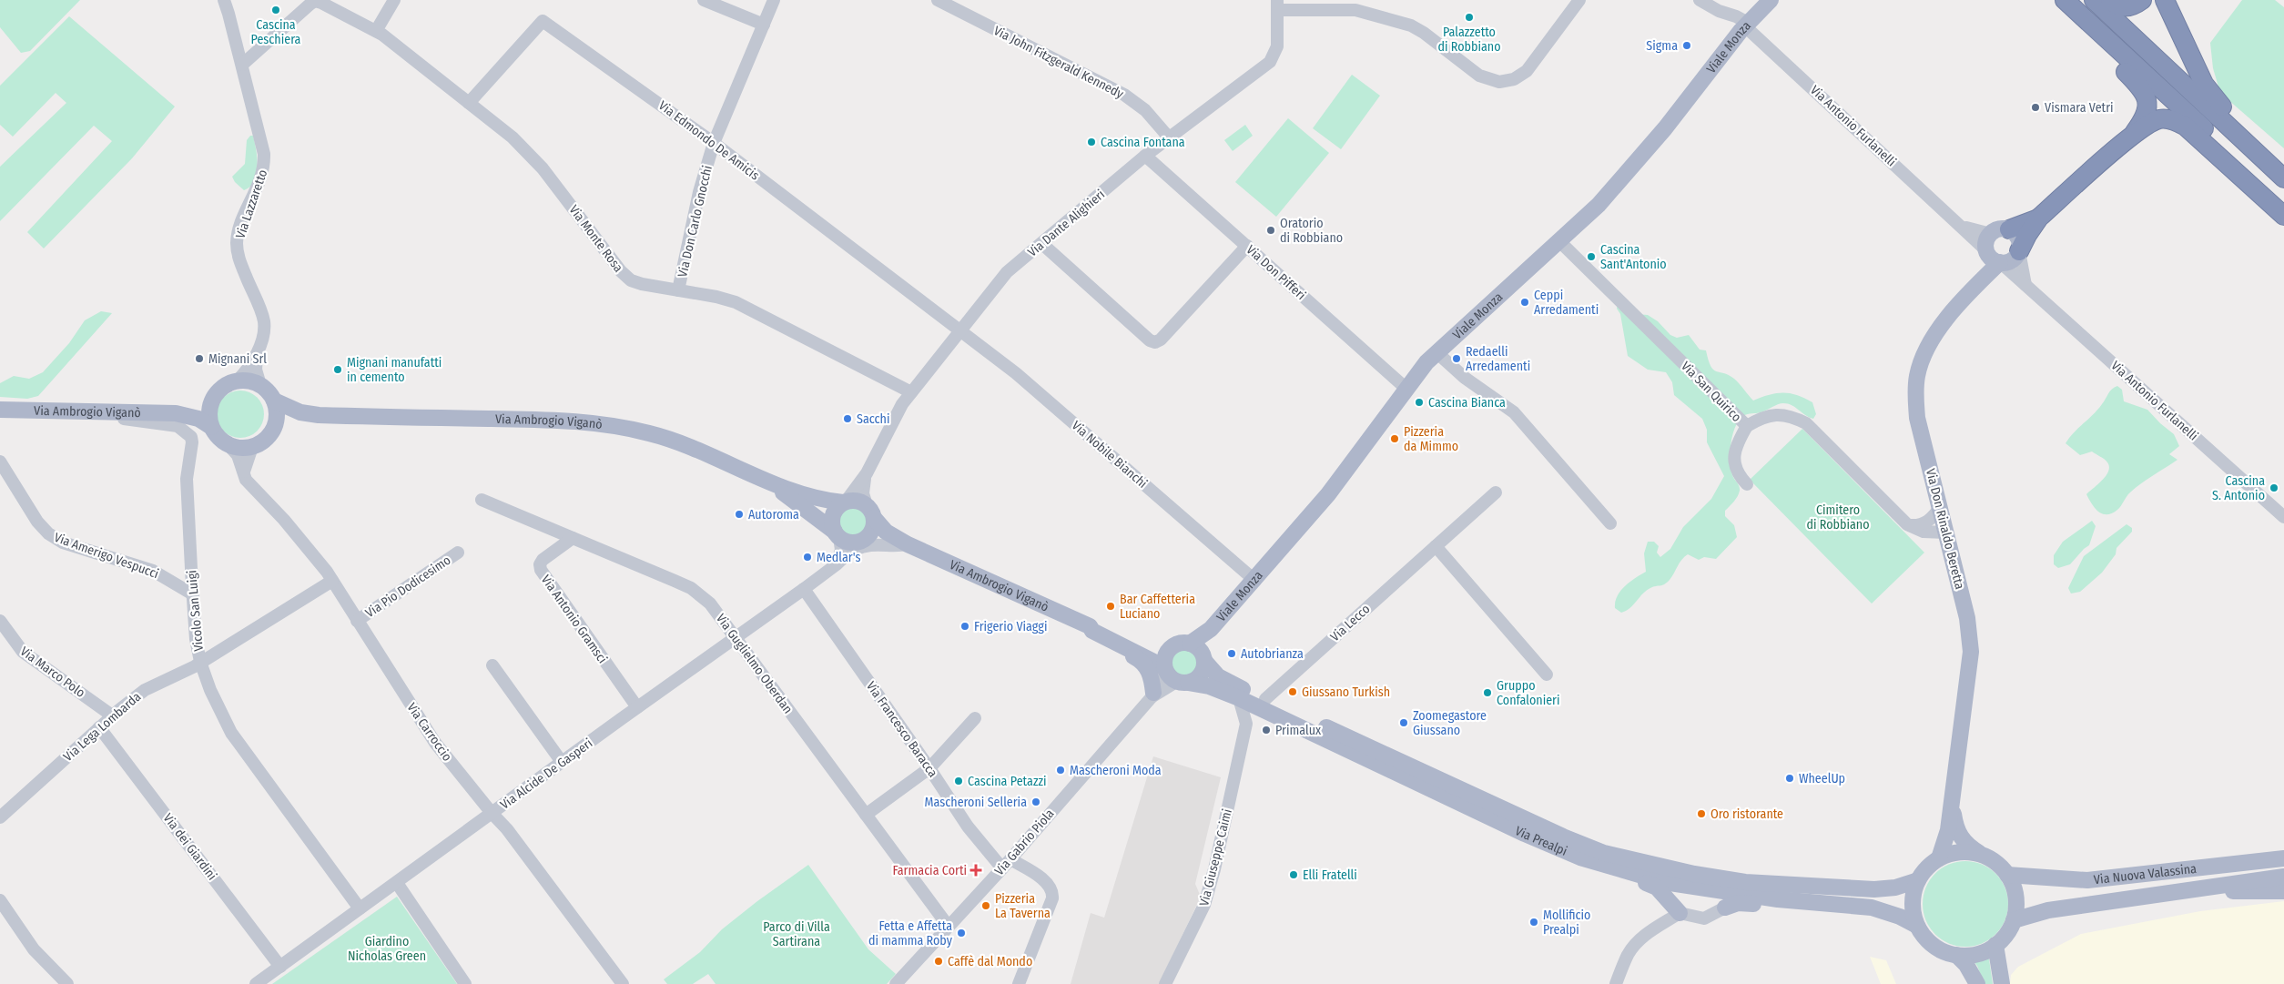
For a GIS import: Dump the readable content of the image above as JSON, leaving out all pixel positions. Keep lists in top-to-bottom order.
{
  "streets": {
    "main road": [
      "Viale Monza",
      "Via Ambrogio Viganò",
      "Via Don Rinaldo Beretta",
      "Via Prealpi",
      "Via Nuova Valassina"
    ],
    "street": [
      "Via John Fitzgerald Kennedy",
      "Via Antonio Furlanelli",
      "Via Edmondo De Amicis",
      "Via Lazzaretto",
      "Via Don Carlo Gnocchi",
      "Via Dante Alighieri",
      "Via Monte Rosa",
      "Via Don Pifferi",
      "Via San Quirico",
      "Via Nobile Bianchi",
      "Via Amerigo Vespucci",
      "Via Pio Dodicesimo",
      "Vicolo San Luigi",
      "Via Antonio Gramsci",
      "Via Lecco",
      "Via Guglielmo Oberdan",
      "Via Marco Polo",
      "Via Lega Lombarda",
      "Via Francesco Baracca",
      "Via Carroccio",
      "Via Alcide De Gasperi",
      "Via Gabrio Piola",
      "Via dei Giardini",
      "Via Giuseppe Caimi"
    ]
  },
  "crossings": [
    ["Viale Monza", "Via Antonio Furlanelli"],
    ["Viale Monza", "Via Don Pifferi"],
    ["Viale Monza", "Via San Quirico"],
    ["Viale Monza", "Via Ambrogio Viganò"],
    ["Viale Monza", "Via Nobile Bianchi"],
    ["Viale Monza", "Via Prealpi"],
    ["Viale Monza", "Via Gabrio Piola"],
    ["Via John Fitzgerald Kennedy", "Via Dante Alighieri"],
    ["Via Antonio Furlanelli", "Via Don Rinaldo Beretta"],
    ["Via Edmondo De Amicis", "Via Don Carlo Gnocchi"],
    ["Via Edmondo De Amicis", "Via Dante Alighieri"],
    ["Via Edmondo De Amicis", "Via Monte Rosa"],
    ["Via Edmondo De Amicis", "Via Nobile Bianchi"],
    ["Via Lazzaretto", "Via Monte Rosa"],
    ["Via Lazzaretto", "Via Ambrogio Viganò"],
    ["Via Lazzaretto", "Via Carroccio"],
    ["Via Don Carlo Gnocchi", "Via Monte Rosa"],
    ["Via Dante Alighieri", "Via Monte Rosa"],
    ["Via Dante Alighieri", "Via Don Pifferi"],
    ["Via Dante Alighieri", "Via Ambrogio Viganò"],
    ["Via Dante Alighieri", "Via Nobile Bianchi"],
    ["Via Dante Alighieri", "Via Alcide De Gasperi"],
    ["Via San Quirico", "Via Don Rinaldo Beretta"],
    ["Via Ambrogio Viganò", "Vicolo San Luigi"],
    ["Via Ambrogio Viganò", "Via Carroccio"],
    ["Via Ambrogio Viganò", "Via Alcide De Gasperi"],
    ["Via Ambrogio Viganò", "Via Prealpi"],
    ["Via Ambrogio Viganò", "Via Gabrio Piola"],
    ["Via Don Rinaldo Beretta", "Via Prealpi"],
    ["Via Don Rinaldo Beretta", "Via Nuova Valassina"],
    ["Via Amerigo Vespucci", "Vicolo San Luigi"],
    ["Via Pio Dodicesimo", "Via Carroccio"],
    ["Vicolo San Luigi", "Via Lega Lombarda"],
    ["Vicolo San Luigi", "Via Alcide De Gasperi"],
    ["Via Antonio Gramsci", "Via Guglielmo Oberdan"],
    ["Via Antonio Gramsci", "Via Alcide De Gasperi"],
    ["Via Lecco", "Via Prealpi"],
    ["Via Lecco", "Via Giuseppe Caimi"],
    ["Via Guglielmo Oberdan", "Via Alcide De Gasperi"],
    ["Via Guglielmo Oberdan", "Via Gabrio Piola"],
    ["Via Marco Polo", "Via Lega Lombarda"],
    ["Via Lega Lombarda", "Via Carroccio"],
    ["Via Lega Lombarda", "Via dei Giardini"],
    ["Via Francesco Baracca", "Via Alcide De Gasperi"],
    ["Via Francesco Baracca", "Via Gabrio Piola"],
    ["Via Carroccio", "Via Alcide De Gasperi"],
    ["Via Alcide De Gasperi", "Via dei Giardini"],
    ["Via Prealpi", "Via Gabrio Piola"],
    ["Via Prealpi", "Via Nuova Valassina"]
  ],
  "parks": ["Cimitero di Robbiano", "Parco di Villa Sartirana", "Giardino Nicholas Green"],
  "places": {
    "other": [
      "Cascina Peschiera",
      "Palazzetto di Robbiano",
      "Sigma",
      "Vismara Vetri",
      "Cascina Fontana",
      "Oratorio di Robbiano",
      "Cascina Sant'Antonio",
      "Ceppi Arredamenti",
      "Mignani Srl",
      "Redaelli Arredamenti",
      "Mignani manufatti in cemento",
      "Cascina Bianca",
      "Sacchi",
      "Pizzeria da Mimmo",
      "Cascina S. Antonio",
      "Autoroma",
      "Medlar's",
      "Bar Caffetteria Luciano",
      "Frigerio Viaggi",
      "Autobrianza",
      "Giussano Turkish",
      "Gruppo Confalonieri",
      "Zoomegastore Giussano",
      "Primalux",
      "Mascheroni Moda",
      "WheelUp",
      "Cascina Petazzi",
      "Mascheroni Selleria",
      "Oro ristorante",
      "Elli Fratelli",
      "Pizzeria La Taverna",
      "Mollificio Prealpi",
      "Fetta e Affetta di mamma Roby",
      "Caffè dal Mondo"
    ],
    "health": ["Farmacia Corti"]
  }
}
